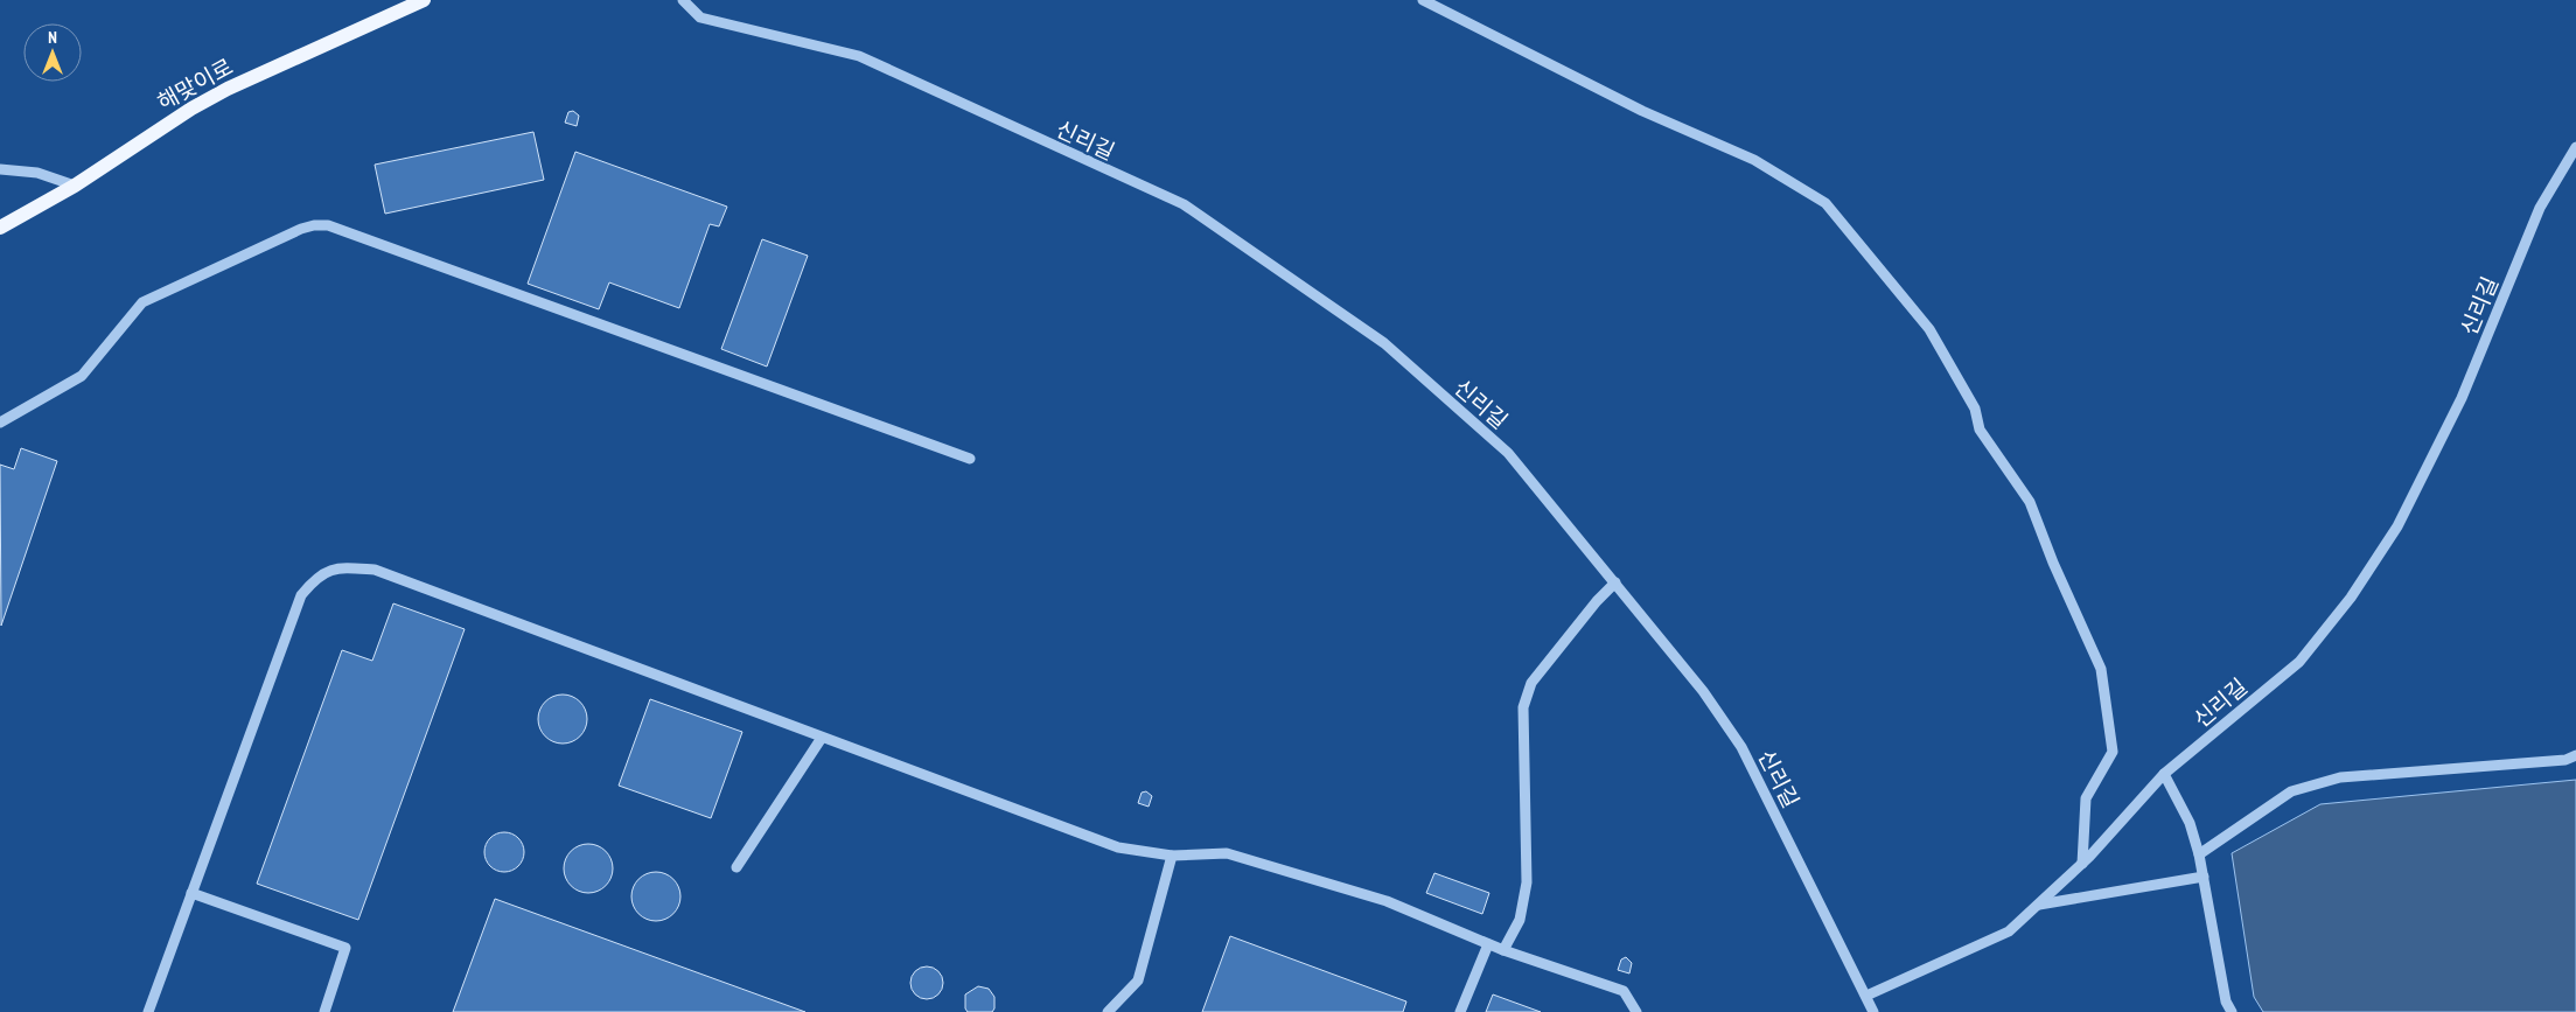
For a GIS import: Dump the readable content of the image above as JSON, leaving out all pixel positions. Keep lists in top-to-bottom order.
{
  "streets": {
    "main road": ["해맞이로"],
    "street": ["신리길"]
  },
  "north": "top"
}
